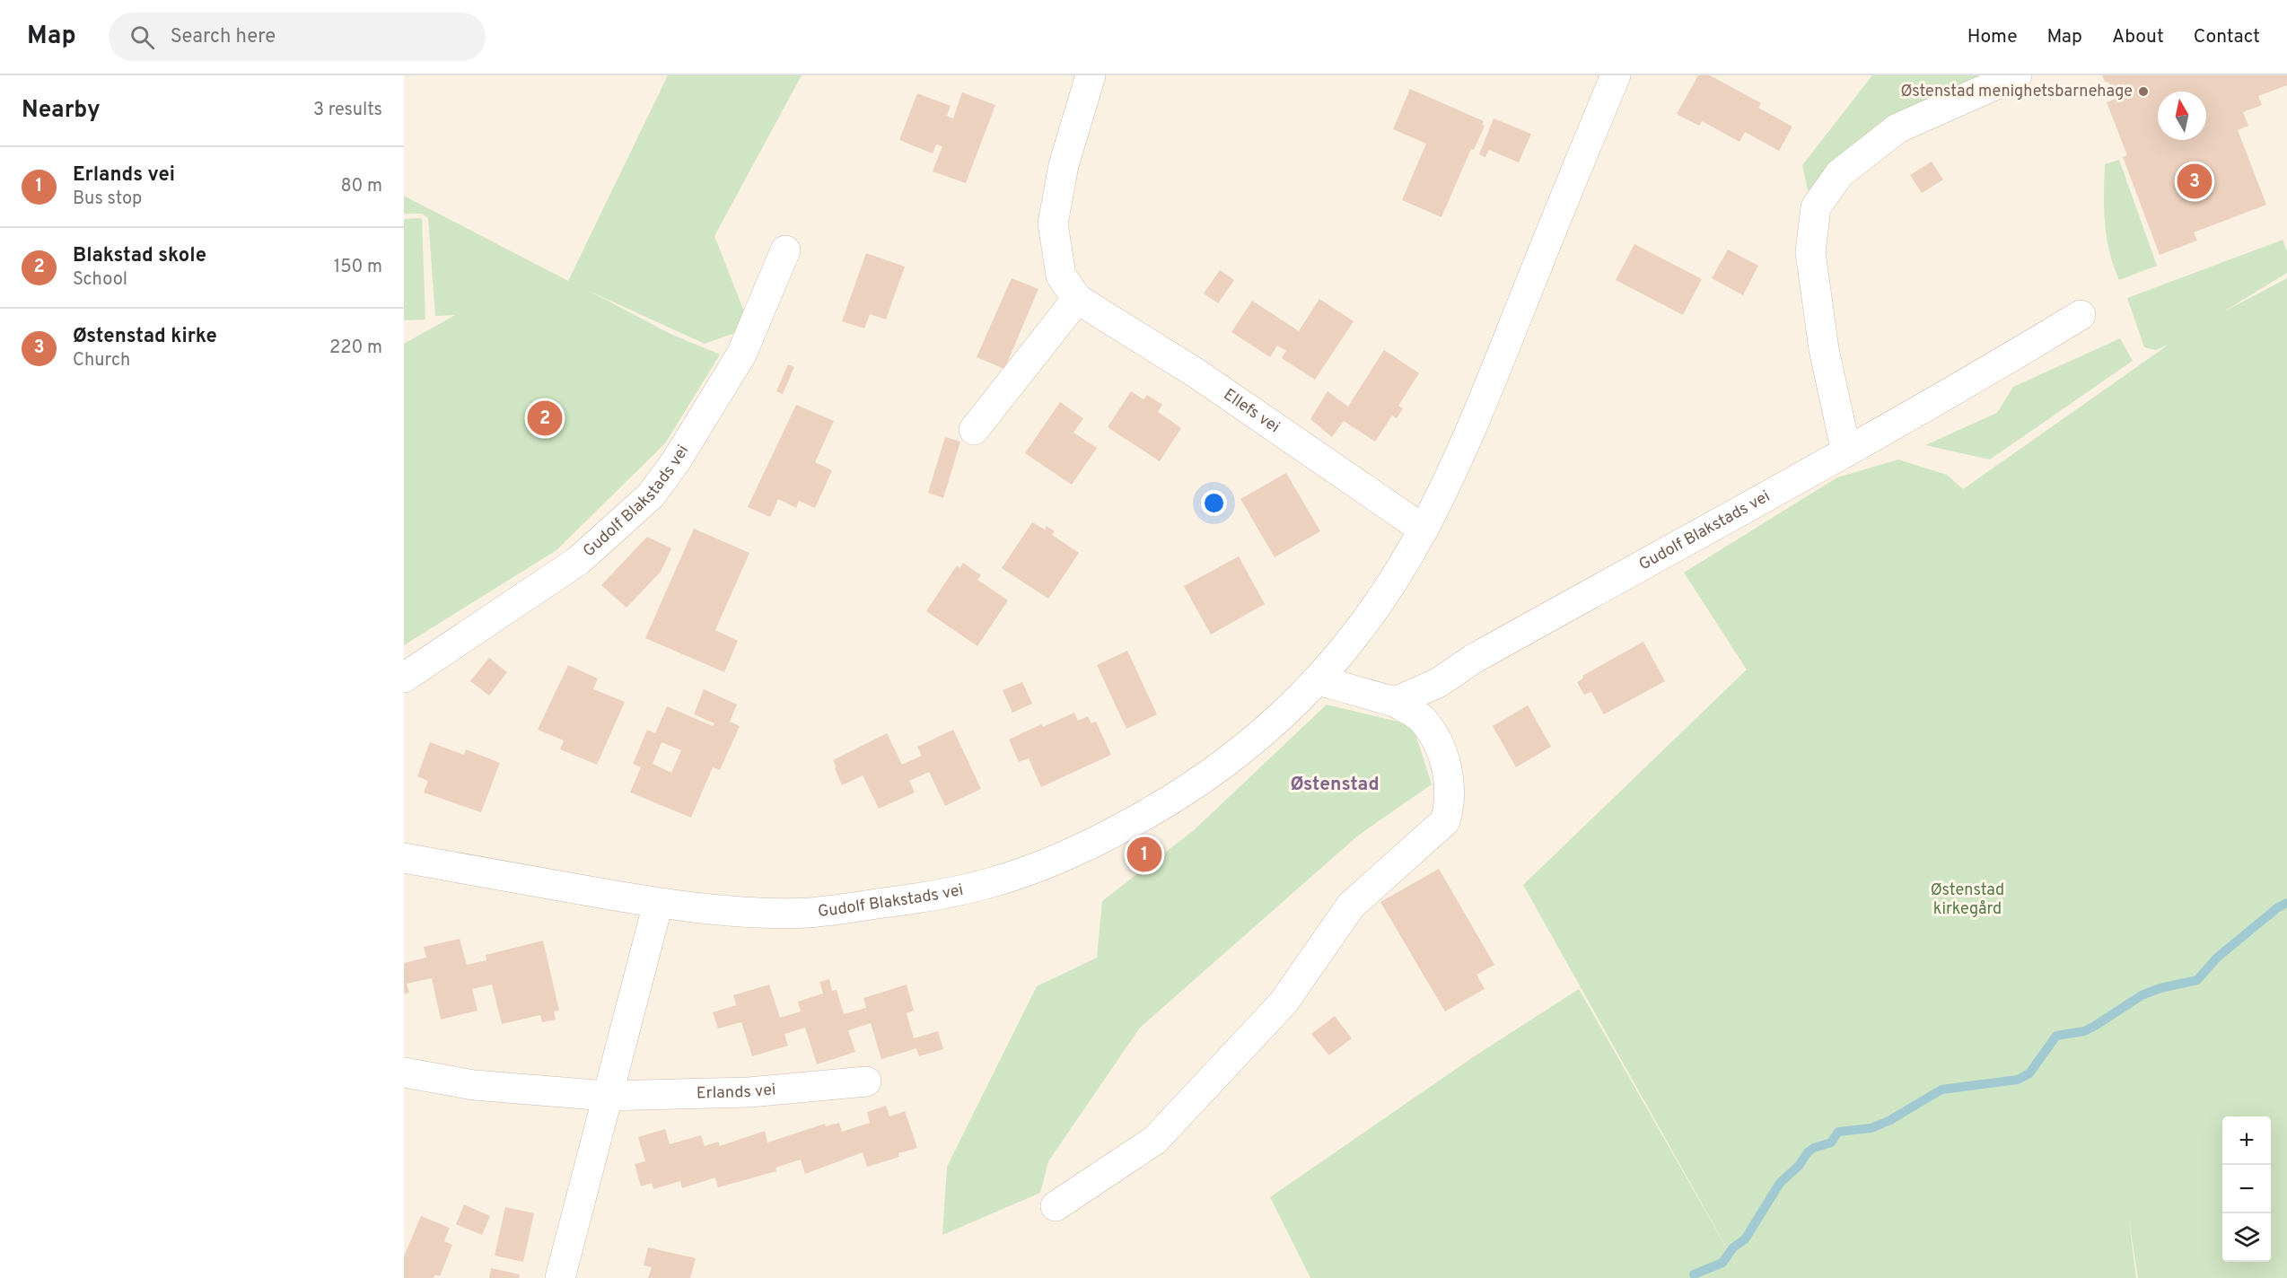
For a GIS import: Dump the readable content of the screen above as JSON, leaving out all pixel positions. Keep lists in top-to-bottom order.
{
  "streets": {
    "street": ["Ellefs vei", "Gudolf Blakstads vei", "Erlands vei"]
  },
  "crossings": [
    ["Ellefs vei", "Gudolf Blakstads vei"]
  ],
  "districts": ["Østenstad"],
  "parks": ["Østenstad kirkegård"],
  "places": ["Østenstad menighetsbarnehage"],
  "north": "top",
  "page": {
    "header": "Map",
    "search": "Search here",
    "nav": [
      "Home",
      "Map",
      "About",
      "Contact"
    ],
    "heading": ["Nearby", "3 results"],
    "list": [
      {
        "mark": "1",
        "name": "Erlands vei",
        "note": "Bus stop",
        "value": "80 m"
      },
      {
        "mark": "2",
        "name": "Blakstad skole",
        "note": "School",
        "value": "150 m"
      },
      {
        "mark": "3",
        "name": "Østenstad kirke",
        "note": "Church",
        "value": "220 m"
      }
    ],
    "pins": ["3", "2", "1"],
    "map_buttons": ["+", "−"]
  }
}
